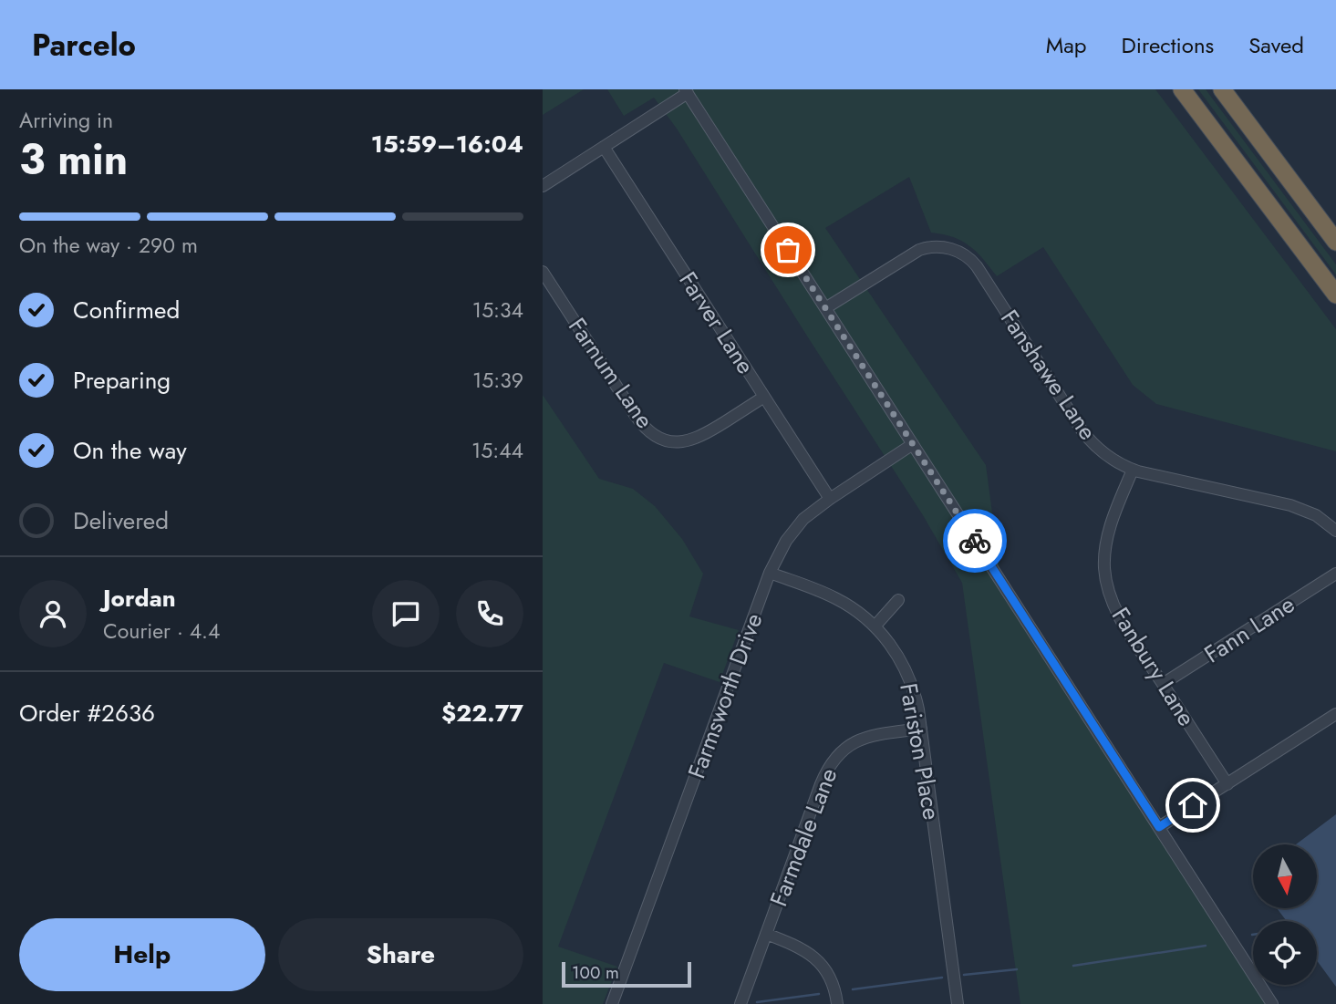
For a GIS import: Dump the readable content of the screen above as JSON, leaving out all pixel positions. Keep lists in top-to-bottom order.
{
  "streets": {
    "street": [
      "Farver Lane",
      "Farnum Lane",
      "Fanshawe Lane",
      "Fann Lane",
      "Fanbury Lane",
      "Farmsworth Drive",
      "Fariston Place",
      "Farmdale Lane"
    ]
  },
  "crossings": [
    ["Farver Lane", "Farnum Lane"],
    ["Farver Lane", "Farmsworth Drive"],
    ["Fanshawe Lane", "Fanbury Lane"],
    ["Fann Lane", "Fanbury Lane"],
    ["Farmsworth Drive", "Fariston Place"],
    ["Fariston Place", "Farmdale Lane"]
  ],
  "scale_bar": "100 m",
  "north": "bottom",
  "page": {
    "header": "Parcelo",
    "nav": ["Map", "Directions", "Saved"],
    "heading": ["3 min", "Arriving in", "15:59–16:04"],
    "panel": [
      "Jordan",
      "Courier · 4.4",
      "Order #2636",
      "$22.77"
    ],
    "bar": "On the way · 290 m",
    "list": [
      ["Confirmed", "15:34"],
      ["Preparing", "15:39"],
      ["On the way", "15:44"],
      "Delivered"
    ],
    "buttons": ["Help", "Share"],
    "scale": "100 m"
  }
}
